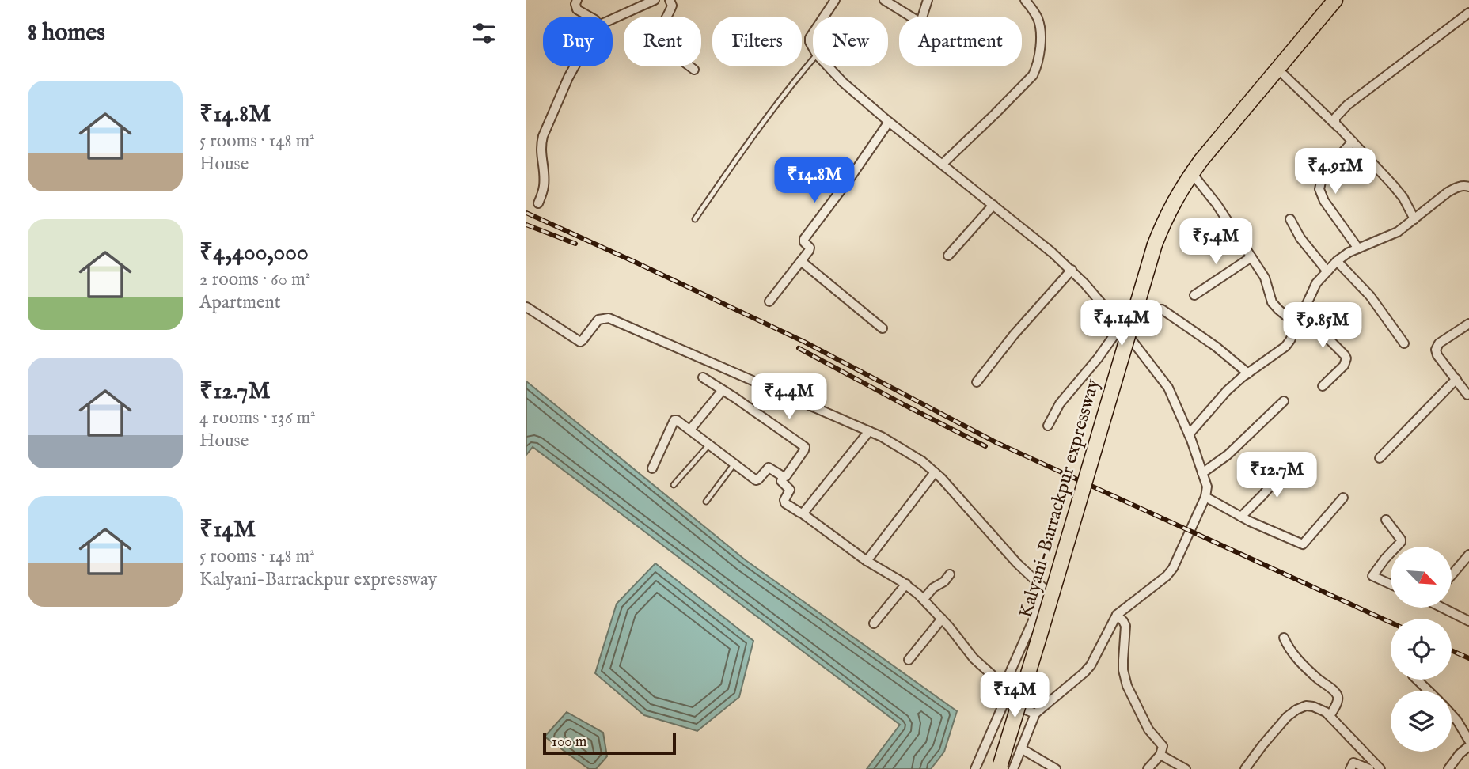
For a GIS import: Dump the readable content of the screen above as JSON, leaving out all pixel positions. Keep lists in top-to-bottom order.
{
  "streets": {
    "highway": ["Kalyani-Barrackpur expressway"]
  },
  "scale_bar": "100 m",
  "north": "bottom right",
  "page": {
    "heading": "8 homes",
    "chip": [
      "Buy",
      "Rent",
      "Filters",
      "New",
      "Apartment"
    ],
    "list": [
      {
        "name": "₹14.8M",
        "note": "5 rooms · 148 m² · House"
      },
      {
        "name": "₹4,400,000",
        "note": "2 rooms · 60 m² · Apartment"
      },
      {
        "name": "₹12.7M",
        "note": "4 rooms · 136 m² · House"
      },
      {
        "name": "₹14M",
        "note": "5 rooms · 148 m² · Kalyani-Barrackpur expressway"
      }
    ],
    "price": [
      "₹4.91M",
      "₹14.8M",
      "₹5.4M",
      "₹4.14M",
      "₹9.85M",
      "₹4.4M",
      "₹12.7M",
      "₹14M"
    ],
    "scale": "100 m"
  }
}
